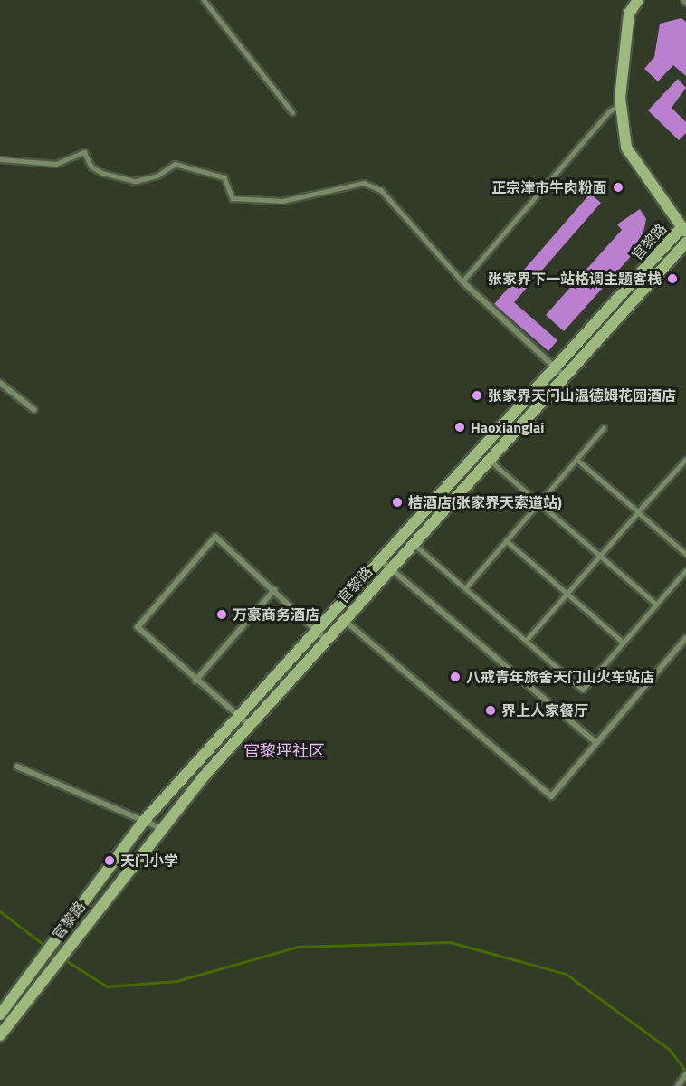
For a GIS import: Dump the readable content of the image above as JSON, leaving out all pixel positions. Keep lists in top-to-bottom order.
{
  "streets": {
    "main road": ["官黎路"]
  },
  "districts": ["官黎坪社区"],
  "places": [
    "正宗津市牛肉粉面",
    "张家界下一站格调主题客栈",
    "张家界天门山温德姆花园酒店",
    "Haoxianglai",
    "桔酒店(张家界天索道站)",
    "万豪商务酒店",
    "八戒青年旅舍天门山火车站店",
    "界上人家餐厅",
    "天门小学"
  ]
}
